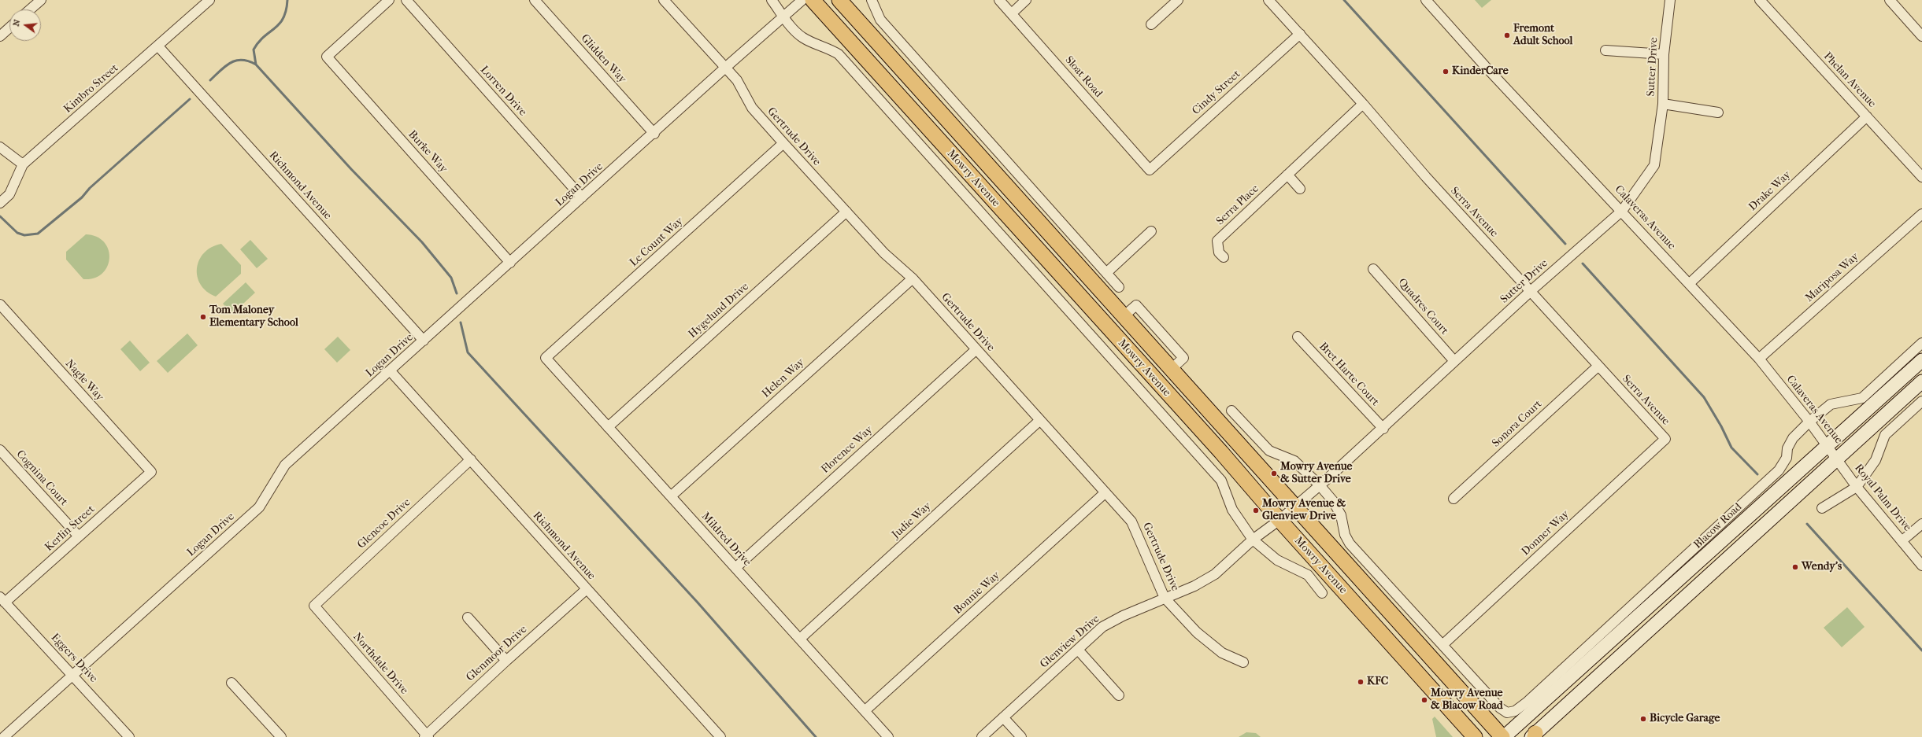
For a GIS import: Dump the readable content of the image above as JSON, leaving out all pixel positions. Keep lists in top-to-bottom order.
{
  "streets": {
    "main road": ["Mowry Avenue", "Blacow Road"],
    "street": [
      "Glidden Way",
      "Sutter Drive",
      "Sloat Road",
      "Phelan Avenue",
      "Kimbro Street",
      "Lorren Drive",
      "Cindy Street",
      "Gertrude Drive",
      "Burke Way",
      "Logan Drive",
      "Richmond Avenue",
      "Drake Way",
      "Serra Place",
      "Serra Avenue",
      "Calaveras Avenue",
      "Le Count Way",
      "Mariposa Way",
      "Quadres Court",
      "Hygelund Drive",
      "Bret Harte Court",
      "Helen Way",
      "Nagle Way",
      "Sonora Court",
      "Florence Way",
      "Cognina Court",
      "Royal Palm Drive",
      "Judie Way",
      "Glencoe Drive",
      "Kerlin Street",
      "Donner Way",
      "Mildred Drive",
      "Bonnie Way",
      "Glenview Drive",
      "Glenmoor Drive",
      "Eggers Drive",
      "Northdale Drive"
    ]
  },
  "crossings": [
    ["Glidden Way", "Logan Drive"],
    ["Sutter Drive", "Mowry Avenue"],
    ["Sutter Drive", "Serra Avenue"],
    ["Sutter Drive", "Calaveras Avenue"],
    ["Sutter Drive", "Quadres Court"],
    ["Sutter Drive", "Bret Harte Court"],
    ["Sutter Drive", "Glenview Drive"],
    ["Sloat Road", "Cindy Street"],
    ["Phelan Avenue", "Drake Way"],
    ["Kimbro Street", "Richmond Avenue"],
    ["Lorren Drive", "Logan Drive"],
    ["Cindy Street", "Serra Avenue"],
    ["Gertrude Drive", "Logan Drive"],
    ["Gertrude Drive", "Le Count Way"],
    ["Gertrude Drive", "Hygelund Drive"],
    ["Gertrude Drive", "Helen Way"],
    ["Gertrude Drive", "Florence Way"],
    ["Gertrude Drive", "Judie Way"],
    ["Gertrude Drive", "Bonnie Way"],
    ["Gertrude Drive", "Glenview Drive"],
    ["Burke Way", "Logan Drive"],
    ["Mowry Avenue", "Logan Drive"],
    ["Mowry Avenue", "Blacow Road"],
    ["Mowry Avenue", "Glenview Drive"],
    ["Logan Drive", "Richmond Avenue"],
    ["Logan Drive", "Eggers Drive"],
    ["Richmond Avenue", "Glencoe Drive"],
    ["Richmond Avenue", "Glenmoor Drive"],
    ["Drake Way", "Calaveras Avenue"],
    ["Serra Place", "Serra Avenue"],
    ["Serra Avenue", "Sonora Court"],
    ["Serra Avenue", "Donner Way"],
    ["Calaveras Avenue", "Mariposa Way"],
    ["Calaveras Avenue", "Royal Palm Drive"],
    ["Calaveras Avenue", "Blacow Road"],
    ["Le Count Way", "Mildred Drive"],
    ["Hygelund Drive", "Mildred Drive"],
    ["Helen Way", "Mildred Drive"],
    ["Nagle Way", "Kerlin Street"],
    ["Florence Way", "Mildred Drive"],
    ["Cognina Court", "Kerlin Street"],
    ["Judie Way", "Mildred Drive"],
    ["Glencoe Drive", "Northdale Drive"],
    ["Blacow Road", "Donner Way"],
    ["Kerlin Street", "Eggers Drive"],
    ["Mildred Drive", "Bonnie Way"],
    ["Glenmoor Drive", "Northdale Drive"]
  ],
  "places": [
    "Fremont Adult School",
    "KinderCare",
    "Tom Maloney Elementary School",
    "Mowry Avenue & Sutter Drive",
    "Mowry Avenue & Glenview Drive",
    "Wendy's",
    "KFC",
    "Mowry Avenue & Blacow Road",
    "Bicycle Garage"
  ],
  "north": "left"
}
